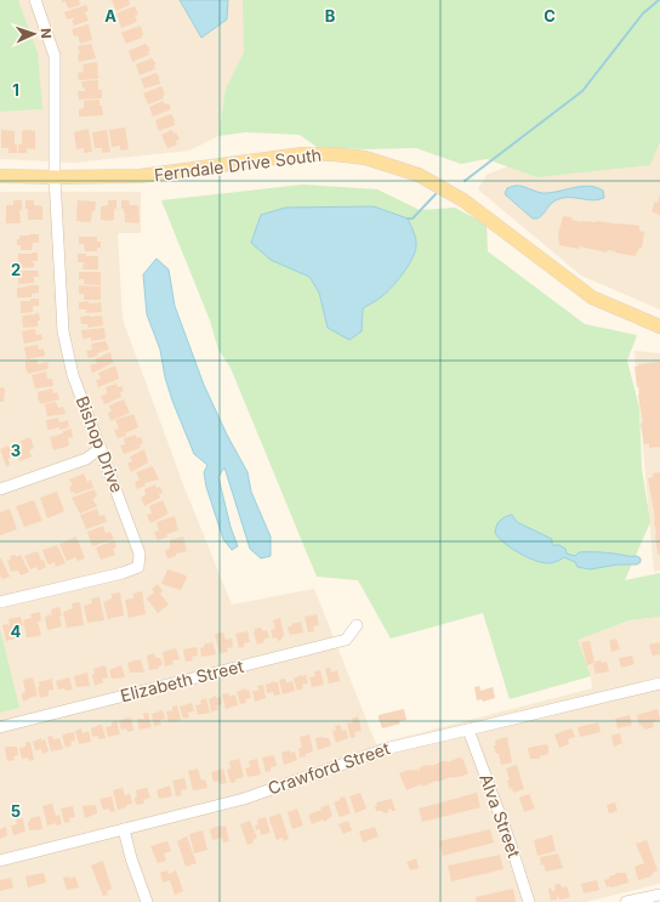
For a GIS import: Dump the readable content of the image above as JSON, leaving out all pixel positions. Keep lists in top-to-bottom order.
{
  "streets": {
    "main road": ["Ferndale Drive South"],
    "street": [
      "Bishop Drive",
      "Elizabeth Street",
      "Crawford Street",
      "Alva Street"
    ]
  },
  "crossings": [
    ["Ferndale Drive South", "Bishop Drive"],
    ["Crawford Street", "Alva Street"]
  ],
  "north": "right",
  "grid": {
    "columns": ["A", "B", "C"],
    "rows": [
      "1",
      "2",
      "3",
      "4",
      "5"
    ]
  }
}
